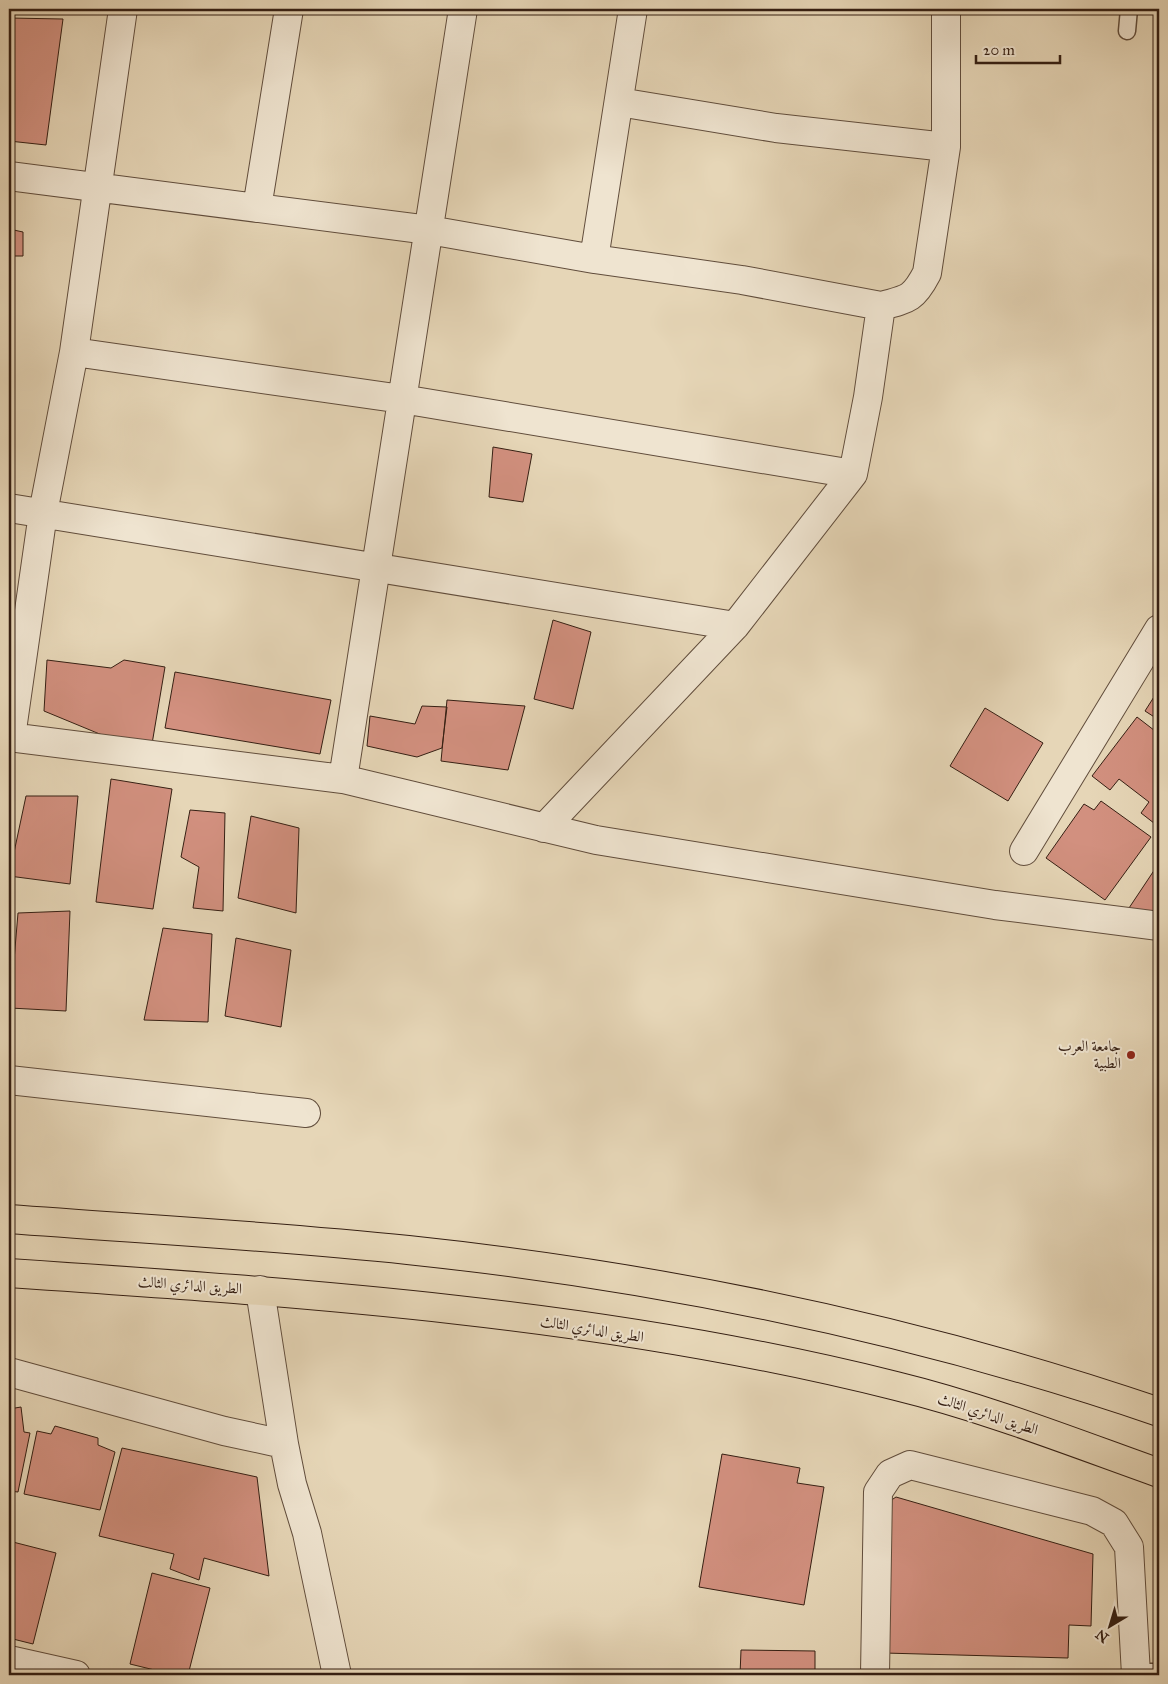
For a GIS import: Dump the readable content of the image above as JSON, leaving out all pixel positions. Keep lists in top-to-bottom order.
{
  "streets": {
    "highway": ["الطريق الدائري الثالث"]
  },
  "places": ["جامعة العرب الطبية"],
  "scale_bar": "20 m",
  "north": "bottom left"
}
